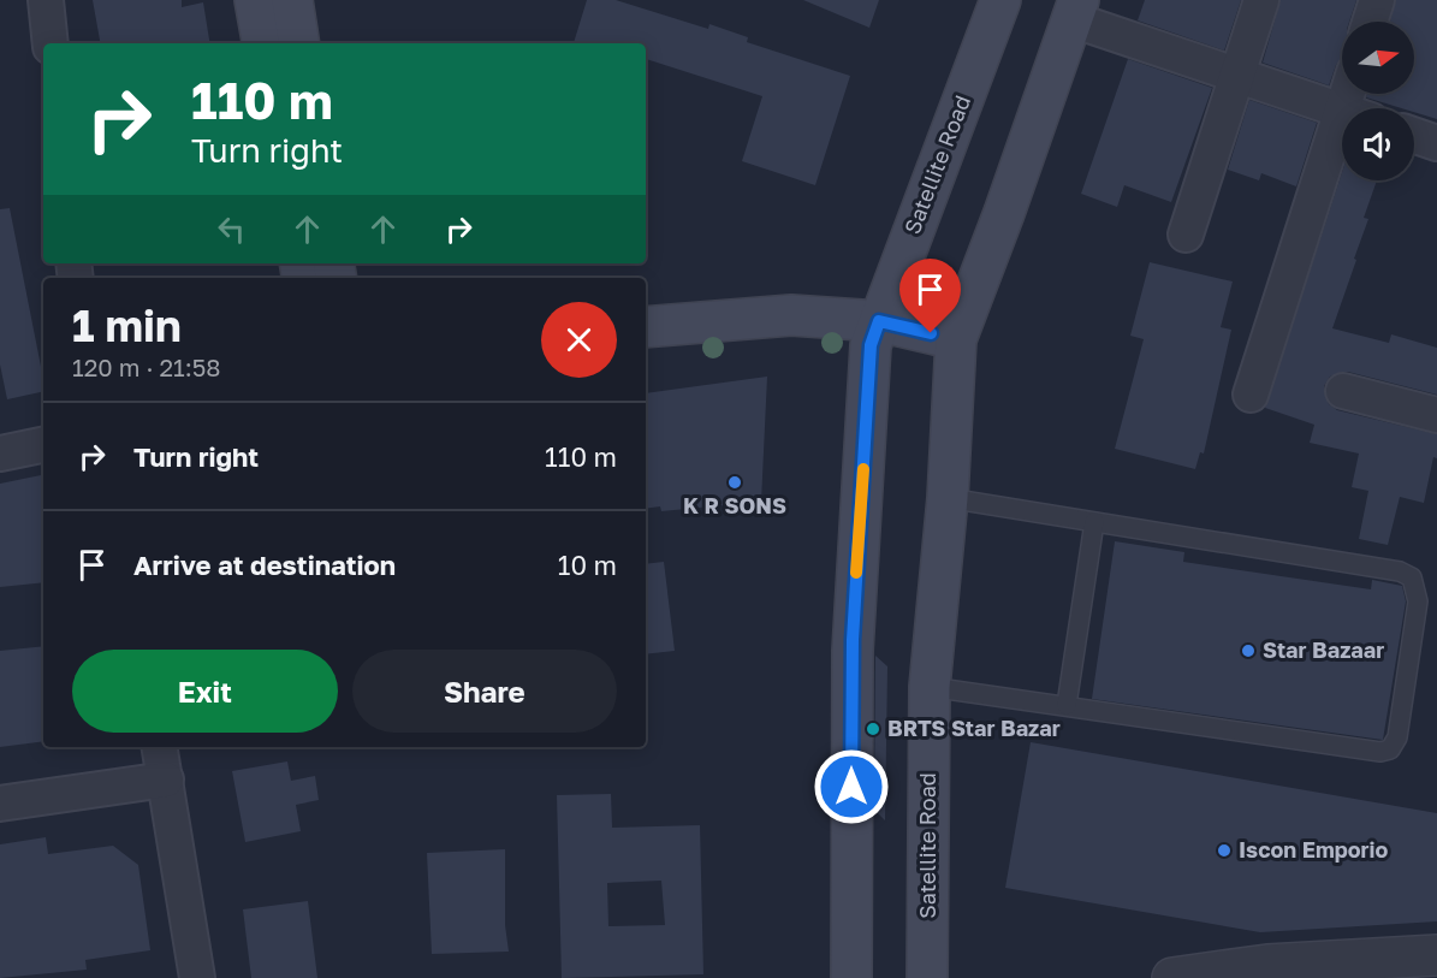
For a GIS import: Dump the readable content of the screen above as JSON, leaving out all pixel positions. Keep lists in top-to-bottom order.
{
  "streets": {
    "main road": ["Satellite Road"]
  },
  "places": [
    "K R SONS",
    "Star Bazaar",
    "BRTS Star Bazar",
    "Iscon Emporio"
  ],
  "north": "right",
  "page": {
    "turn": ["110 m", "Turn right"],
    "heading": ["1 min", "120 m · 21:58"],
    "list": [
      {
        "name": "Turn right",
        "value": "110 m"
      },
      {
        "name": "Arrive at destination",
        "value": "10 m"
      }
    ],
    "buttons": ["Exit", "Share"]
  }
}
